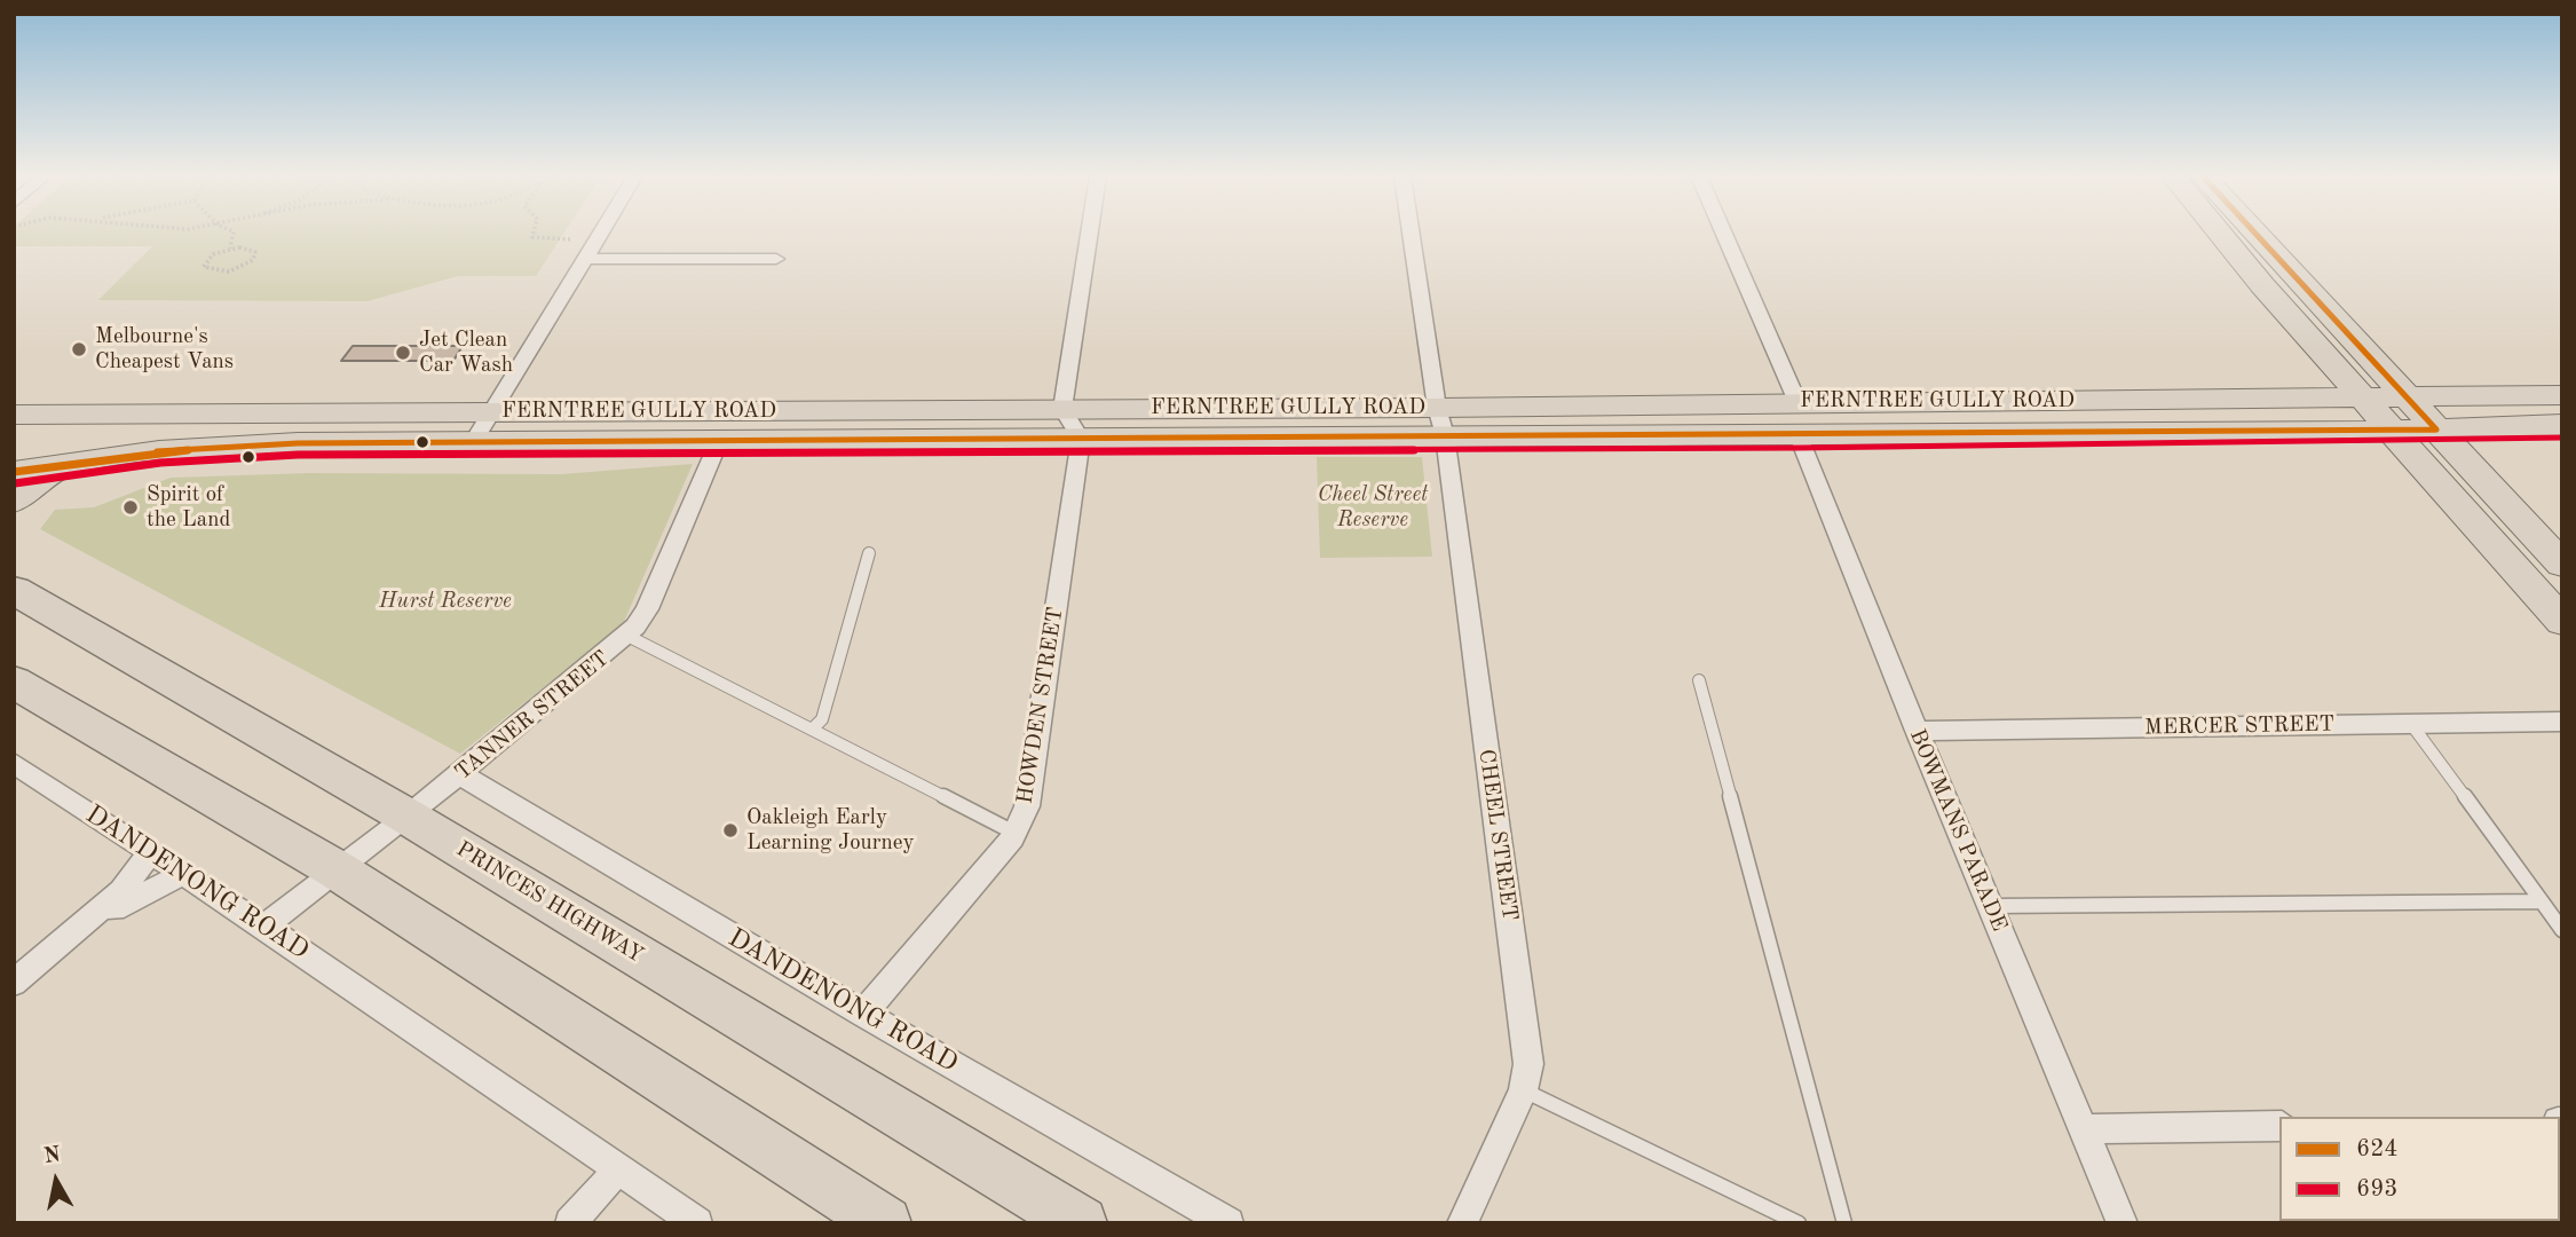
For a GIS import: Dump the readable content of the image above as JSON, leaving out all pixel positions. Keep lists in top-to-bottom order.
{
  "streets": {
    "highway": ["PRINCES HIGHWAY"],
    "main road": ["FERNTREE GULLY ROAD"],
    "street": [
      "HOWDEN STREET",
      "TANNER STREET",
      "MERCER STREET",
      "BOWMANS PARADE",
      "CHEEL STREET",
      "DANDENONG ROAD"
    ]
  },
  "crossings": [
    ["FERNTREE GULLY ROAD", "HOWDEN STREET"],
    ["FERNTREE GULLY ROAD", "TANNER STREET"],
    ["FERNTREE GULLY ROAD", "BOWMANS PARADE"],
    ["FERNTREE GULLY ROAD", "CHEEL STREET"],
    ["HOWDEN STREET", "DANDENONG ROAD"],
    ["TANNER STREET", "DANDENONG ROAD"],
    ["TANNER STREET", "PRINCES HIGHWAY"],
    ["MERCER STREET", "BOWMANS PARADE"]
  ],
  "parks": ["Cheel Street Reserve", "Hurst Reserve"],
  "places": [
    "Melbourne's Cheapest Vans",
    "Jet Clean Car Wash",
    "Spirit of the Land",
    "Oakleigh Early Learning Journey"
  ],
  "lines": ["transit line 624", "transit line 693"],
  "legend": ["624", "693"],
  "north": "top"
}
